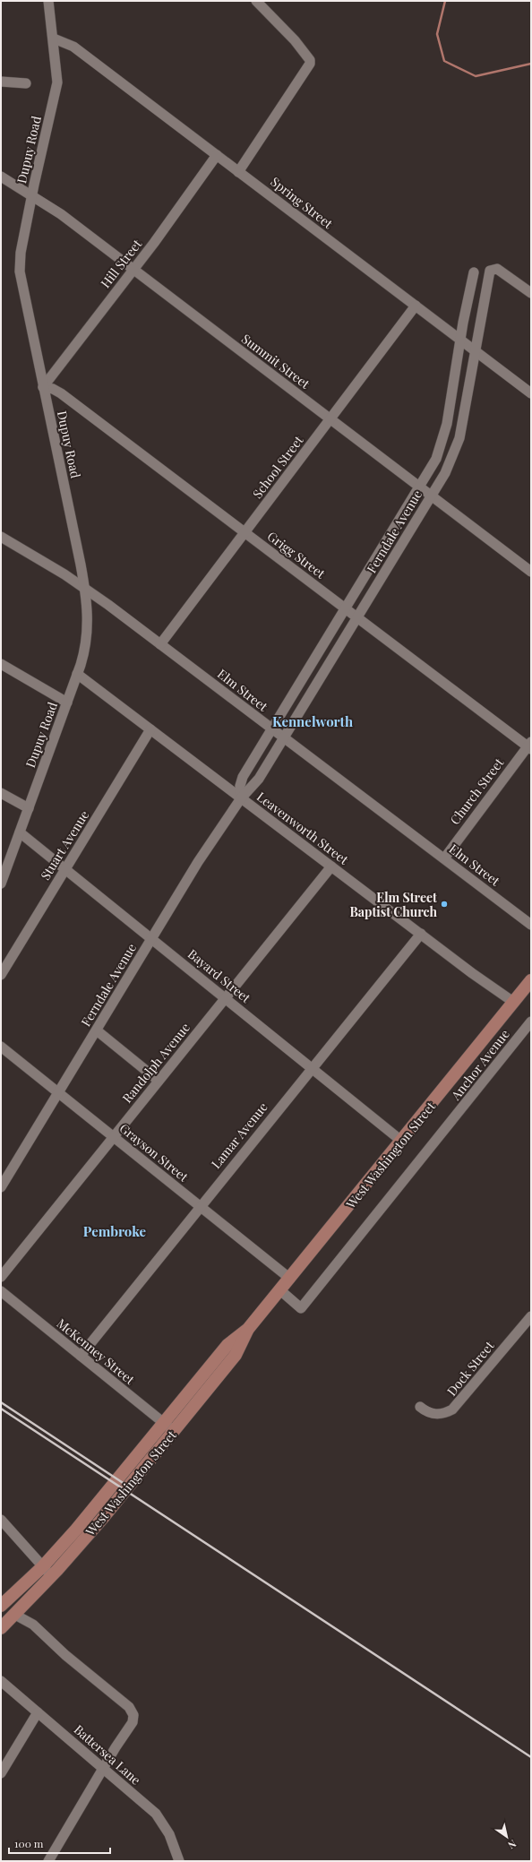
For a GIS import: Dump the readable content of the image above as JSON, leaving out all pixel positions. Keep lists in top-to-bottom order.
{
  "streets": {
    "main road": ["West Washington Street"],
    "street": [
      "Dupuy Road",
      "Spring Street",
      "Hill Street",
      "Summit Street",
      "School Street",
      "Ferndale Avenue",
      "Grigg Street",
      "Elm Street",
      "Church Street",
      "Leavenworth Street",
      "Stuart Avenue",
      "Bayard Street",
      "Randolph Avenue",
      "Anchor Avenue",
      "Lamar Avenue",
      "Grayson Street",
      "McKenney Street",
      "Dock Street",
      "Battersea Lane"
    ]
  },
  "crossings": [
    ["Dupuy Road", "Spring Street"],
    ["Dupuy Road", "Hill Street"],
    ["Dupuy Road", "Summit Street"],
    ["Dupuy Road", "Grigg Street"],
    ["Dupuy Road", "Elm Street"],
    ["Dupuy Road", "Leavenworth Street"],
    ["Dupuy Road", "Bayard Street"],
    ["Spring Street", "Hill Street"],
    ["Spring Street", "School Street"],
    ["Spring Street", "Ferndale Avenue"],
    ["Hill Street", "Summit Street"],
    ["Hill Street", "Grigg Street"],
    ["Summit Street", "School Street"],
    ["Summit Street", "Ferndale Avenue"],
    ["School Street", "Grigg Street"],
    ["School Street", "Elm Street"],
    ["Ferndale Avenue", "Grigg Street"],
    ["Ferndale Avenue", "Elm Street"],
    ["Ferndale Avenue", "Leavenworth Street"],
    ["Ferndale Avenue", "Bayard Street"],
    ["Ferndale Avenue", "Grayson Street"],
    ["Grigg Street", "Church Street"],
    ["Elm Street", "Church Street"],
    ["Leavenworth Street", "Stuart Avenue"],
    ["Leavenworth Street", "Randolph Avenue"],
    ["Leavenworth Street", "Lamar Avenue"],
    ["Leavenworth Street", "West Washington Street"],
    ["Stuart Avenue", "Bayard Street"],
    ["Bayard Street", "Randolph Avenue"],
    ["Bayard Street", "Lamar Avenue"],
    ["Bayard Street", "West Washington Street"],
    ["Randolph Avenue", "Grayson Street"],
    ["Anchor Avenue", "West Washington Street"],
    ["Lamar Avenue", "Grayson Street"],
    ["Lamar Avenue", "McKenney Street"],
    ["Grayson Street", "West Washington Street"],
    ["West Washington Street", "McKenney Street"]
  ],
  "districts": ["Kennelworth", "Pembroke"],
  "places": ["Elm Street Baptist Church"],
  "scale_bar": "100 m",
  "north": "bottom right"
}
